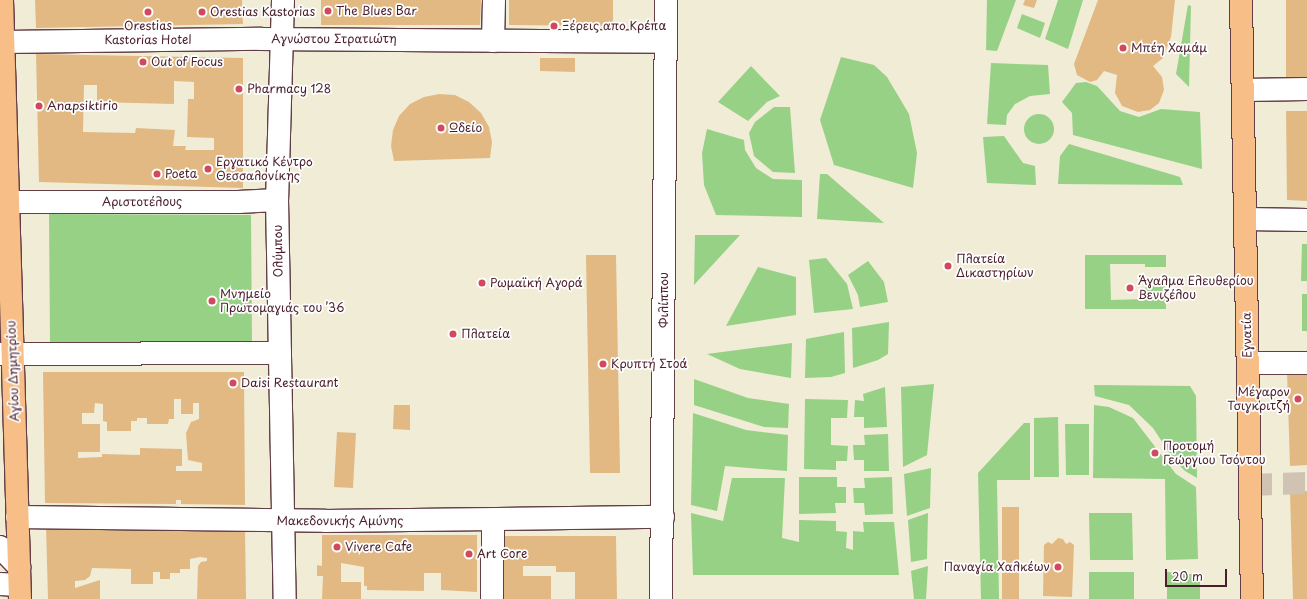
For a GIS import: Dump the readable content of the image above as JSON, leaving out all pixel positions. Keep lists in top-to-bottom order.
{
  "streets": {
    "main road": ["Εγνατία", "Αγίου Δημητρίου"],
    "street": [
      "Αγνώστου Στρατιώτη",
      "Αριστοτέλους",
      "Ολύμπου",
      "Φιλίππου",
      "Μακεδονικής Αμύνης"
    ]
  },
  "crossings": [
    ["Αγνώστου Στρατιώτη", "Ολύμπου"],
    ["Αγνώστου Στρατιώτη", "Φιλίππου"],
    ["Αγνώστου Στρατιώτη", "Αγίου Δημητρίου"],
    ["Αριστοτέλους", "Ολύμπου"],
    ["Αριστοτέλους", "Αγίου Δημητρίου"],
    ["Ολύμπου", "Μακεδονικής Αμύνης"],
    ["Φιλίππου", "Μακεδονικής Αμύνης"],
    ["Αγίου Δημητρίου", "Μακεδονικής Αμύνης"]
  ],
  "places": [
    "The Blues Bar",
    "Orestias Kastorias Hotel",
    "Orestias Kastorias",
    "Ξέρεις απο Κρέπα",
    "Μπέη Χαμάμ",
    "Out of Focus",
    "Pharmacy 128",
    "Anapsiktirio",
    "Ωδείο",
    "Εργατικό Κέντρο Θεσσαλονίκης",
    "Poeta",
    "Πλατεία Δικαστηρίων",
    "Ρωμαϊκή Αγορά",
    "Άγαλμα Ελευθερίου Βενιζέλου",
    "Μνημείο Πρωτομαγιάς του ’36",
    "Πλατεία",
    "Κρυπτή Στοά",
    "Daisi Restaurant",
    "Μέγαρον Τσιγκριτζή",
    "Προτομή Γεώργιου Τσόντου",
    "Vivere Cafe",
    "Art Core",
    "Παναγία Χαλκέων"
  ],
  "scale_bar": "20 m"
}
